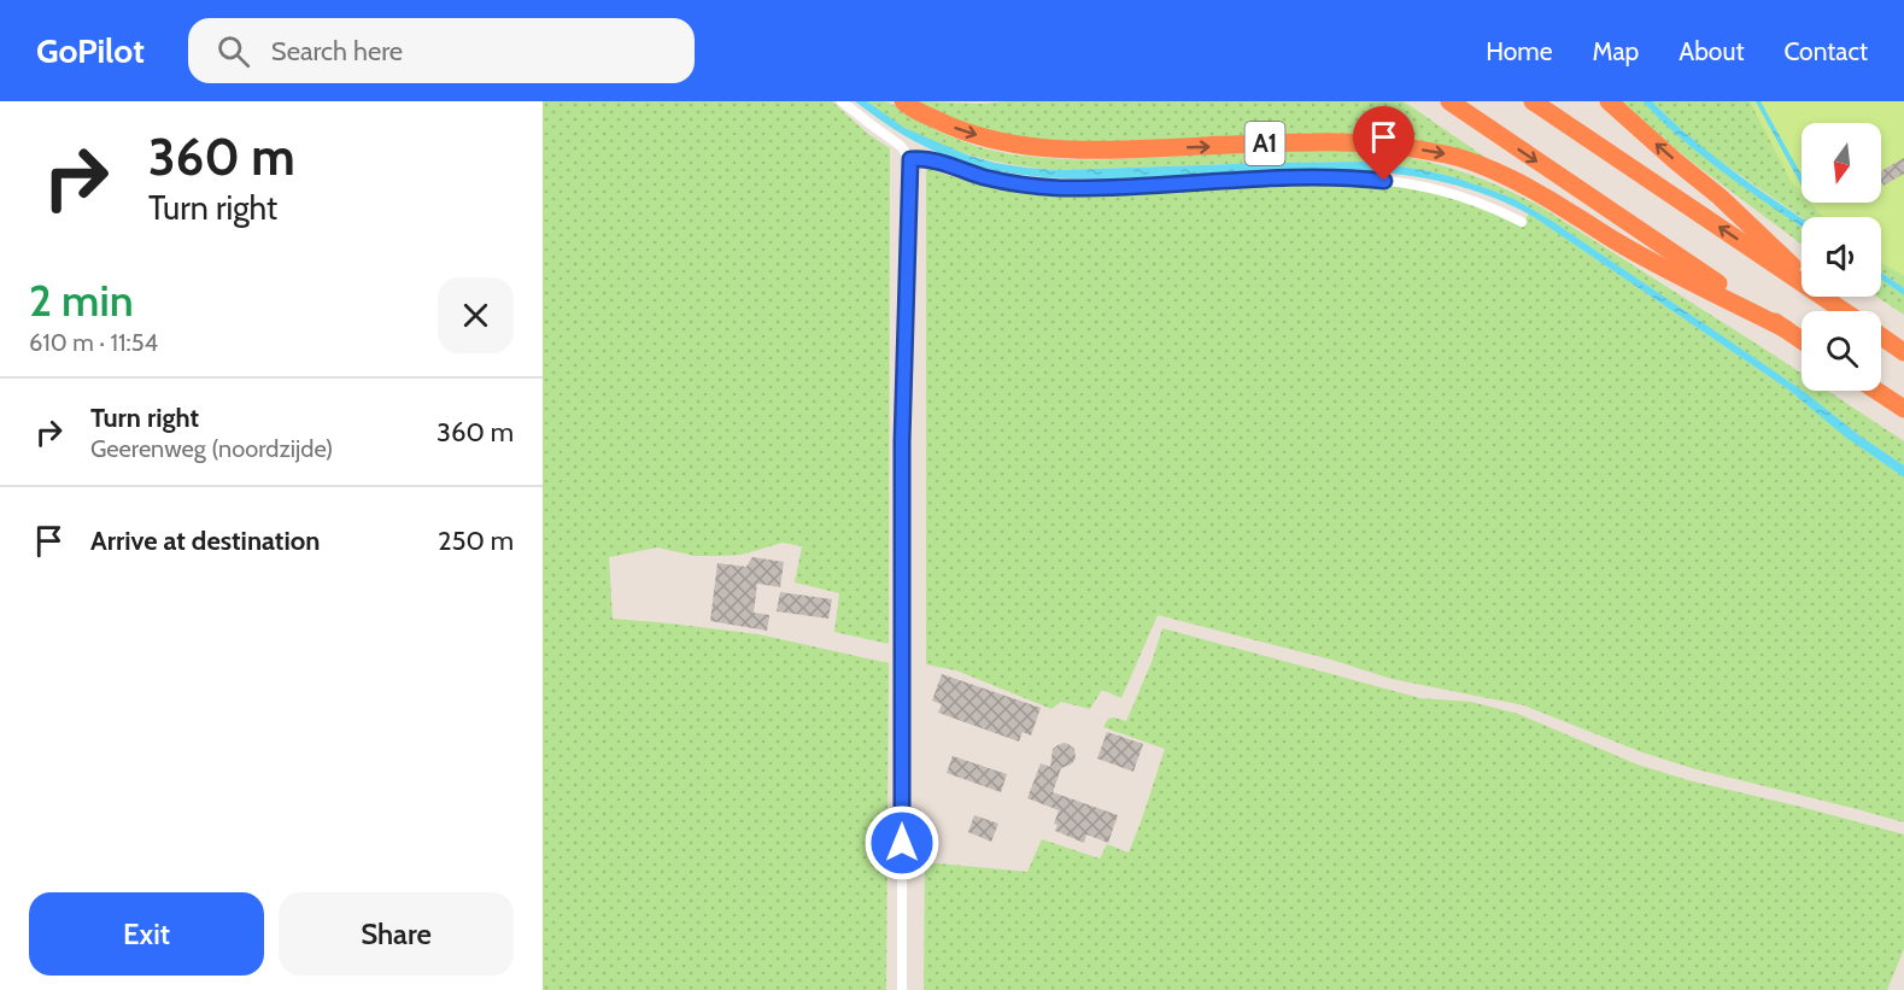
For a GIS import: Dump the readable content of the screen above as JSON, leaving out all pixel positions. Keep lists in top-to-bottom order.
{
  "streets": {
    "highway": ["A1"]
  },
  "north": "bottom",
  "page": {
    "header": "GoPilot",
    "search": "Search here",
    "nav": [
      "Home",
      "Map",
      "About",
      "Contact"
    ],
    "turn": ["360 m", "Turn right"],
    "heading": ["2 min", "610 m · 11:54"],
    "list": [
      {
        "name": "Turn right",
        "note": "Geerenweg (noordzijde)",
        "value": "360 m"
      },
      {
        "name": "Arrive at destination",
        "value": "250 m"
      }
    ],
    "buttons": ["Exit", "Share"]
  }
}
